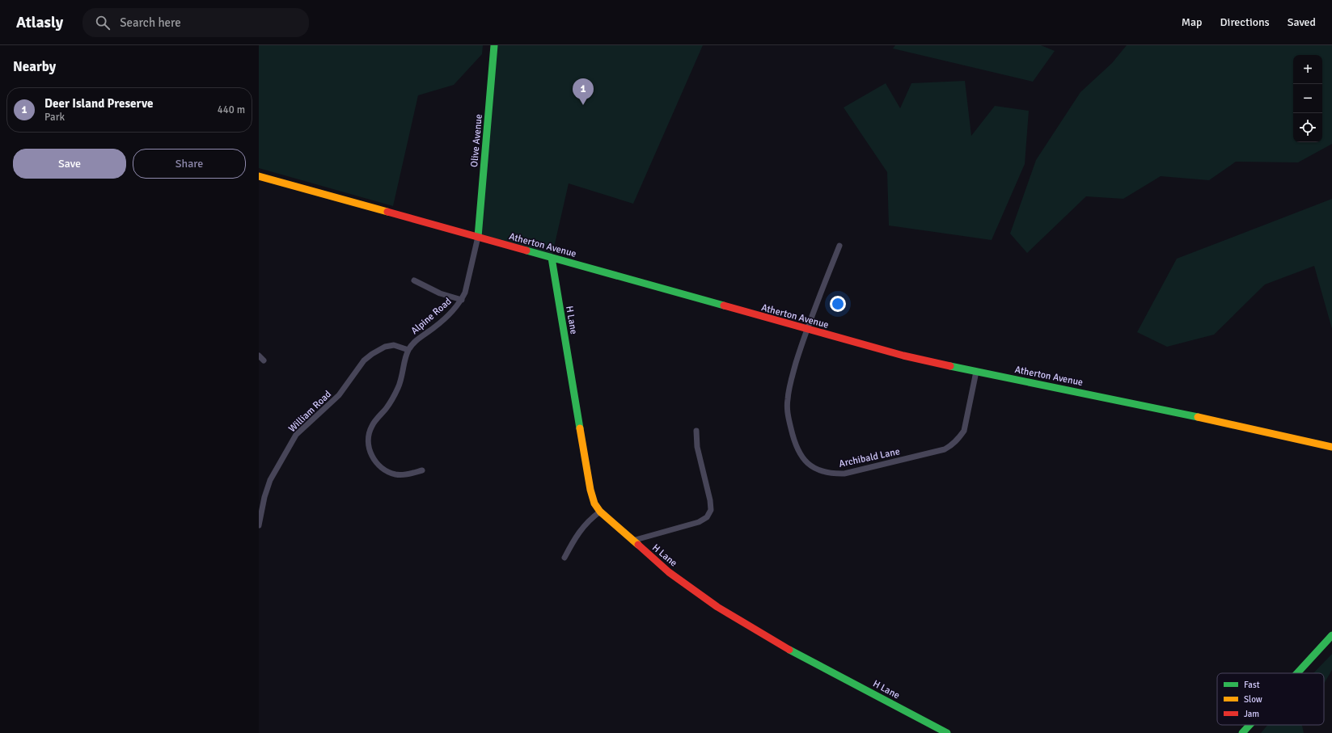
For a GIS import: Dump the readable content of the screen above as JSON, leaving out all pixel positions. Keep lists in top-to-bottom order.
{
  "streets": {
    "main road": ["Olive Avenue", "Atherton Avenue", "H Lane"],
    "street": ["Alpine Road", "William Road", "Archibald Lane"]
  },
  "crossings": [
    ["Olive Avenue", "Atherton Avenue"],
    ["Olive Avenue", "Alpine Road"],
    ["Atherton Avenue", "Alpine Road"],
    ["Atherton Avenue", "H Lane"],
    ["Atherton Avenue", "Archibald Lane"],
    ["Alpine Road", "William Road"]
  ],
  "legend": ["Fast", "Slow", "Jam"],
  "page": {
    "header": "Atlasly",
    "search": "Search here",
    "nav": ["Map", "Directions", "Saved"],
    "heading": "Nearby",
    "map_buttons": ["+", "−"],
    "pins": "1",
    "list": [
      {
        "mark": "1",
        "name": "Deer Island Preserve",
        "note": "Park",
        "value": "440 m"
      }
    ],
    "buttons": ["Save", "Share"]
  }
}
